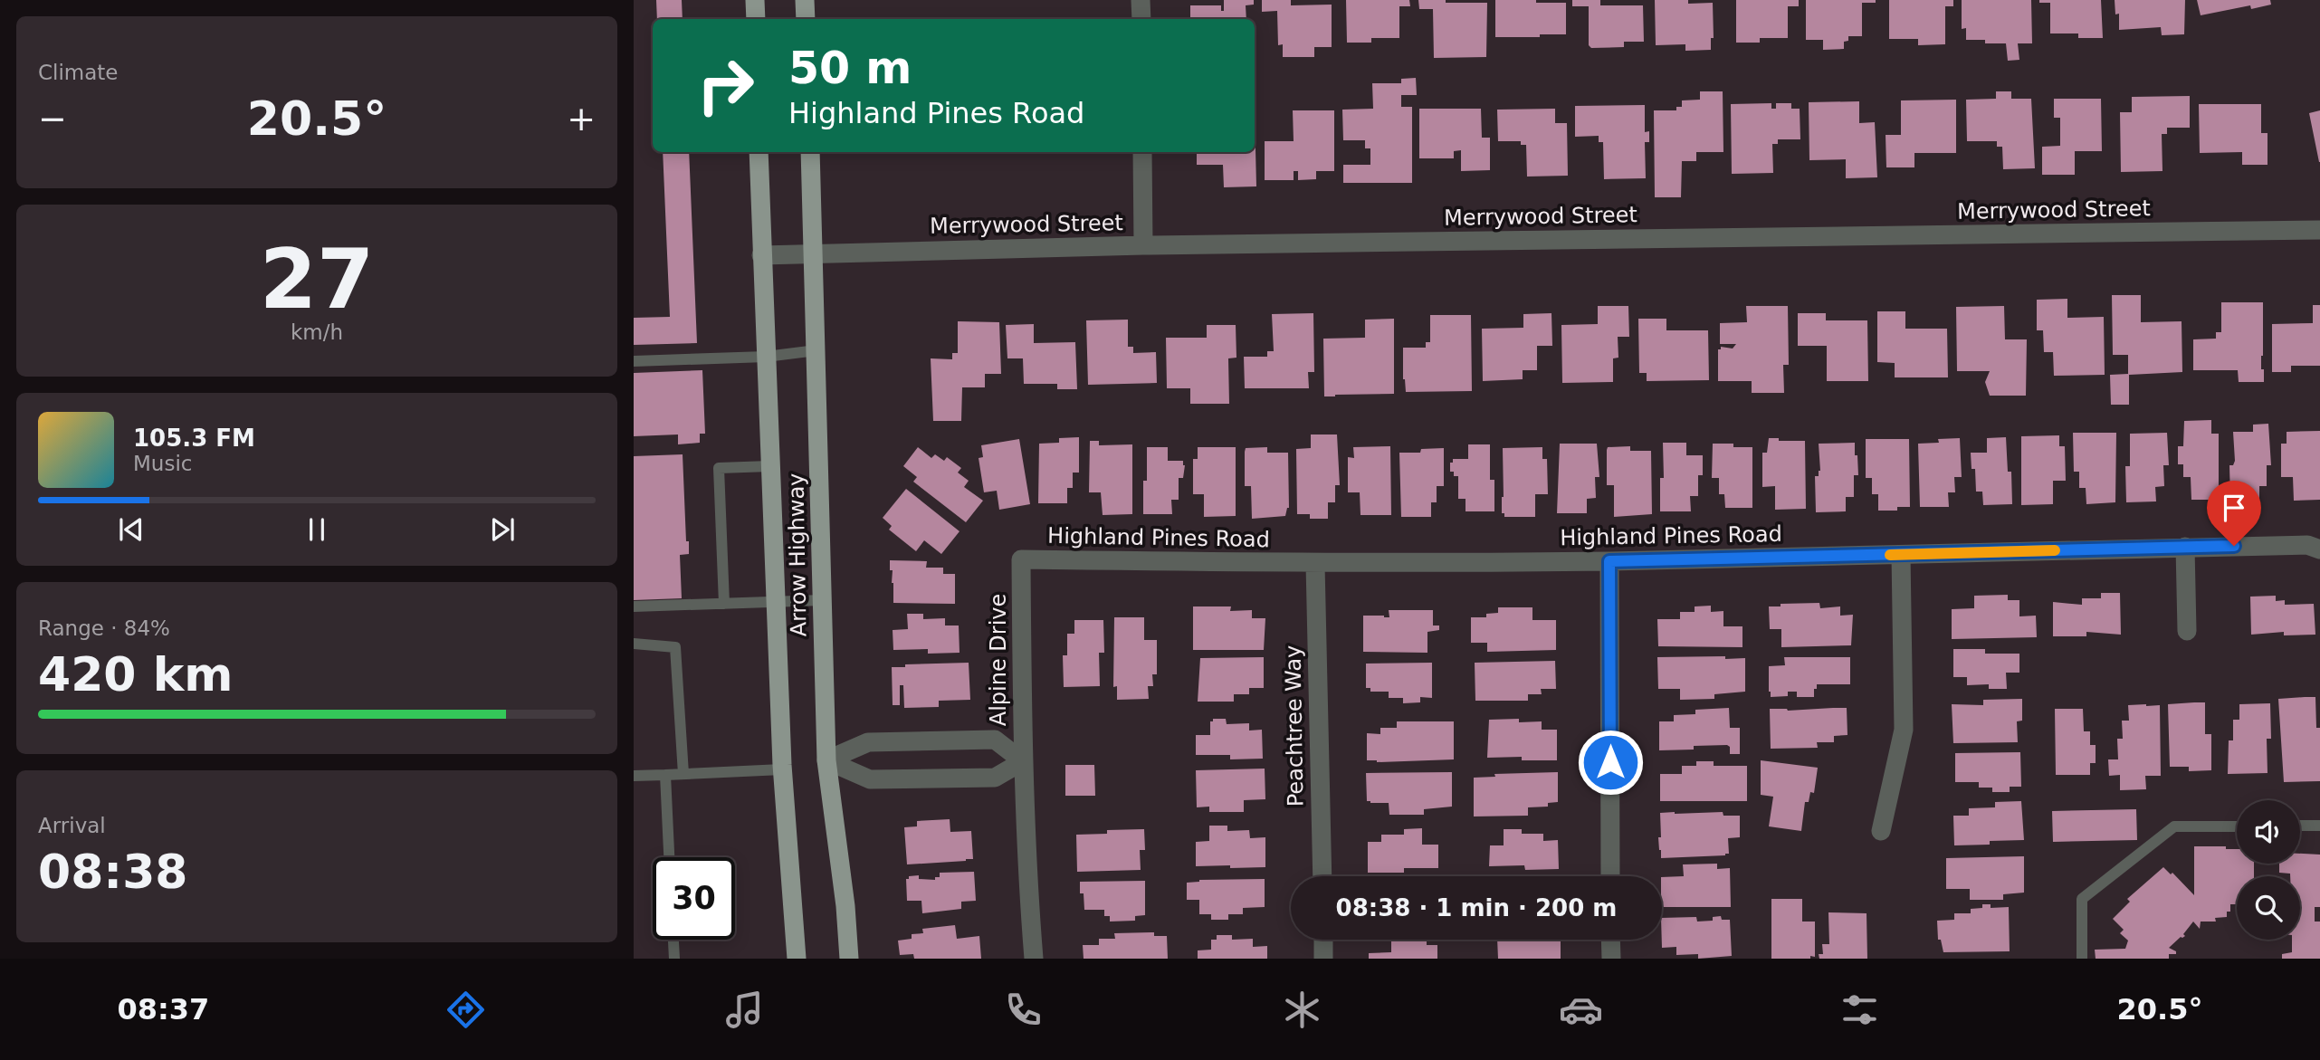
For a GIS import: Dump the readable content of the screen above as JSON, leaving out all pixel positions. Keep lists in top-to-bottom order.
{
  "streets": {
    "main road": ["Arrow Highway"],
    "street": [
      "Merrywood Street",
      "Highland Pines Road",
      "Alpine Drive",
      "Peachtree Way"
    ]
  },
  "crossings": [
    ["Merrywood Street", "Arrow Highway"],
    ["Highland Pines Road", "Alpine Drive"],
    ["Highland Pines Road", "Peachtree Way"],
    ["Arrow Highway", "Alpine Drive"]
  ],
  "page": {
    "tile": [
      "Climate",
      ["27", "km/h"],
      ["Range · 84%", "420 km"],
      ["Arrival", "08:38"]
    ],
    "turn": ["50 m", "Highland Pines Road"],
    "heat": ["−", "20.5°", "+"],
    "song": ["105.3 FM", "Music"],
    "limit": "30",
    "trip": "08:38 · 1 min · 200 m",
    "tabs": ["08:37", "20.5°"]
  }
}
